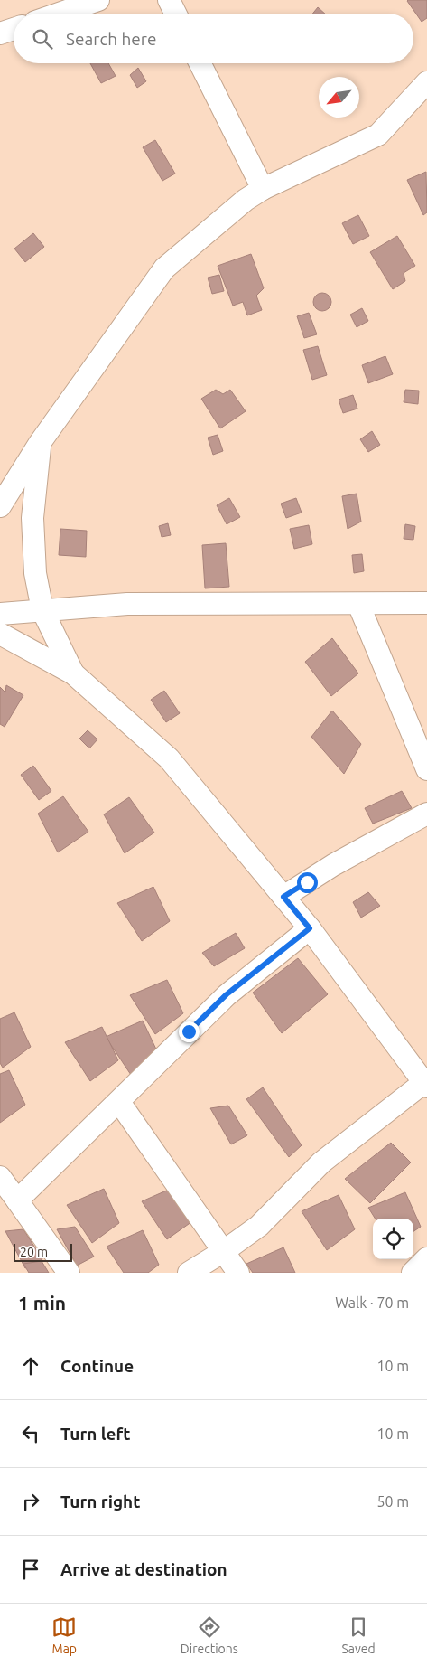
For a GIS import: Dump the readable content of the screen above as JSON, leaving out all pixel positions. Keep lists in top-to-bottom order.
{
  "scale_bar": "20 m",
  "north": "bottom left",
  "page": {
    "search": "Search here",
    "scale": "20 m",
    "heading": ["1 min", "Walk · 70 m"],
    "list": [
      ["Continue", "10 m"],
      ["Turn left", "10 m"],
      ["Turn right", "50 m"],
      "Arrive at destination"
    ],
    "nav": ["Map", "Directions", "Saved"]
  }
}
